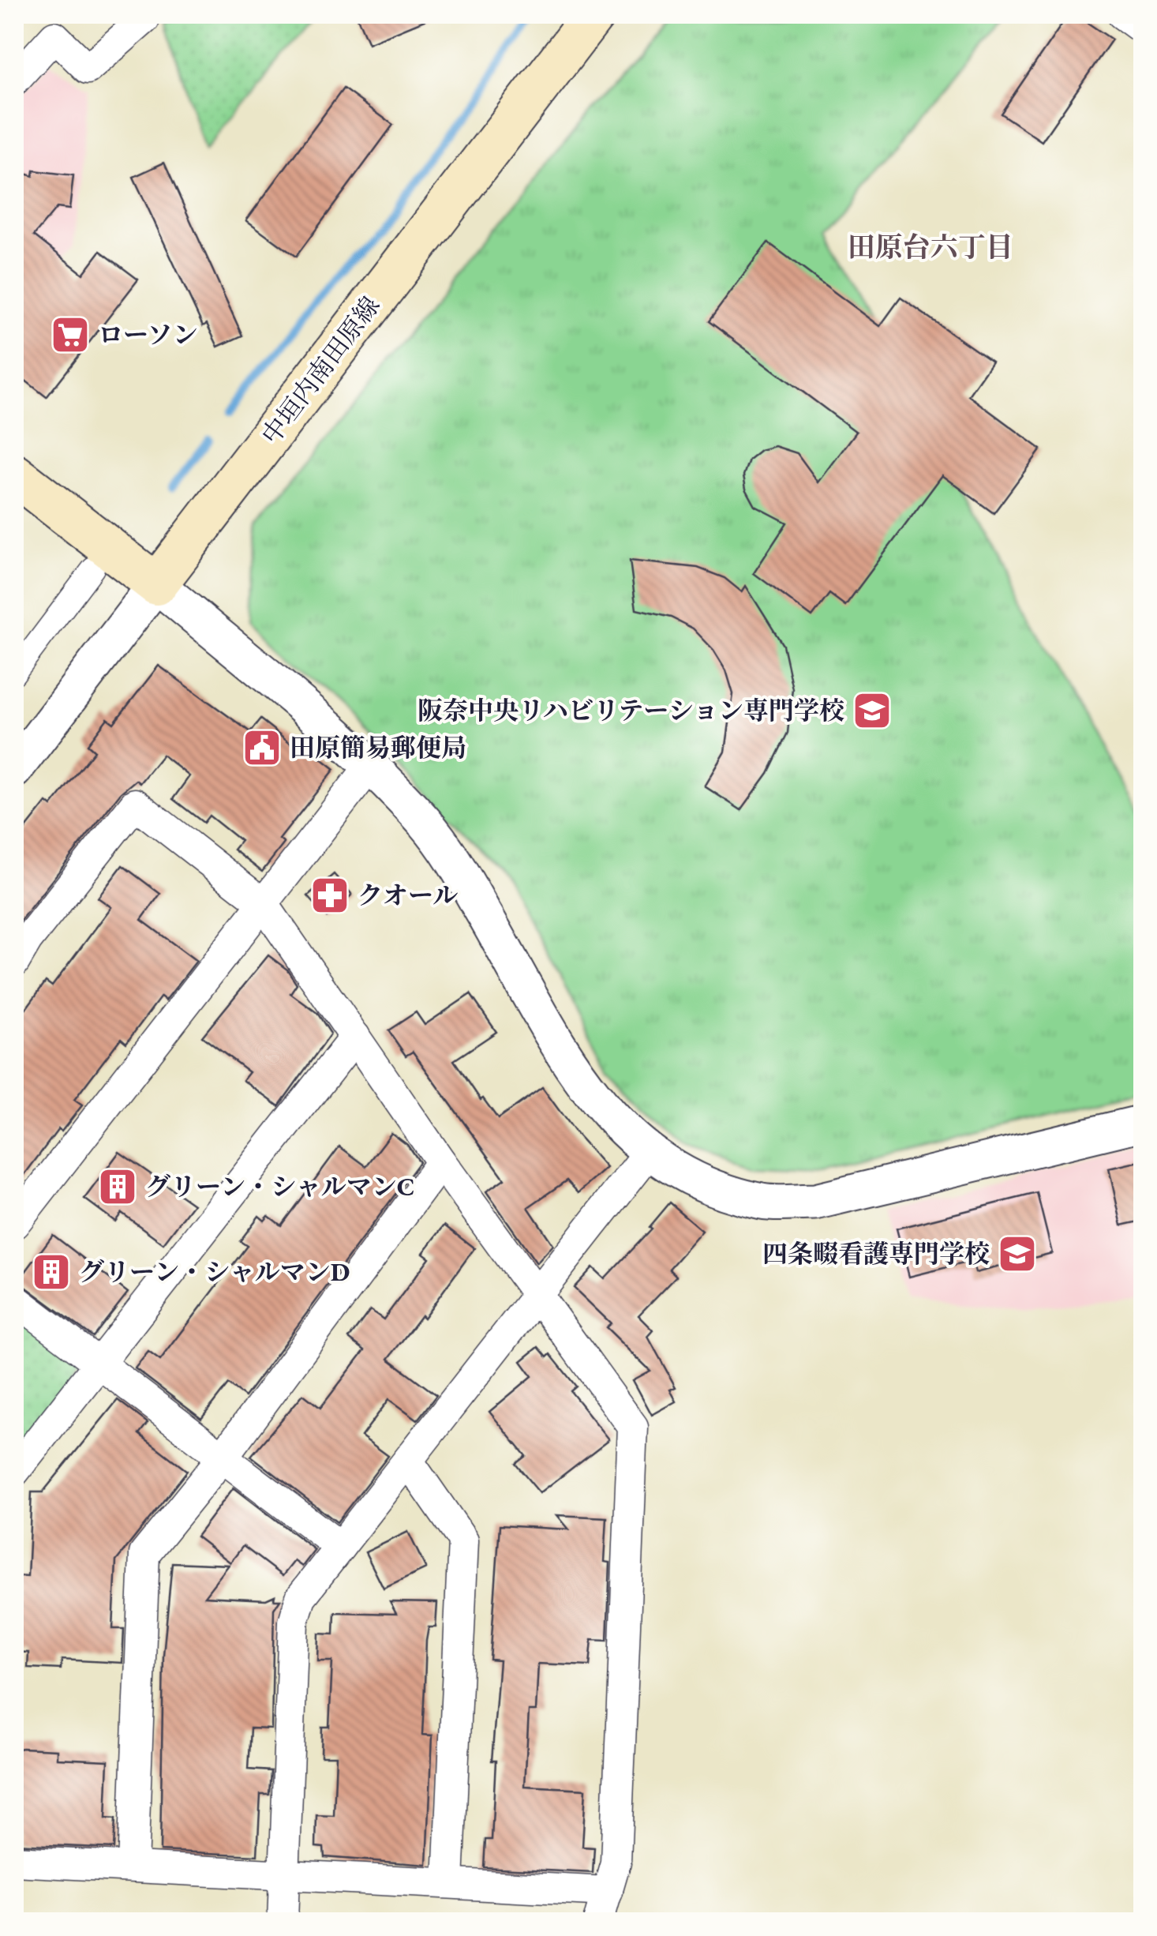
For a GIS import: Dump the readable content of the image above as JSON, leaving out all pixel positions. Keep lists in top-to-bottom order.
{
  "streets": {
    "main road": ["中垣内南田原線"]
  },
  "districts": ["田原台六丁目"],
  "places": {
    "supermarket": ["ローソン"],
    "school or university": ["阪奈中央リハビリテーション専門学校", "四条畷看護専門学校"],
    "public building": ["田原簡易郵便局"],
    "pharmacy": ["クオール"],
    "building": ["グリーン・シャルマンC", "グリーン・シャルマンD"]
  }
}
